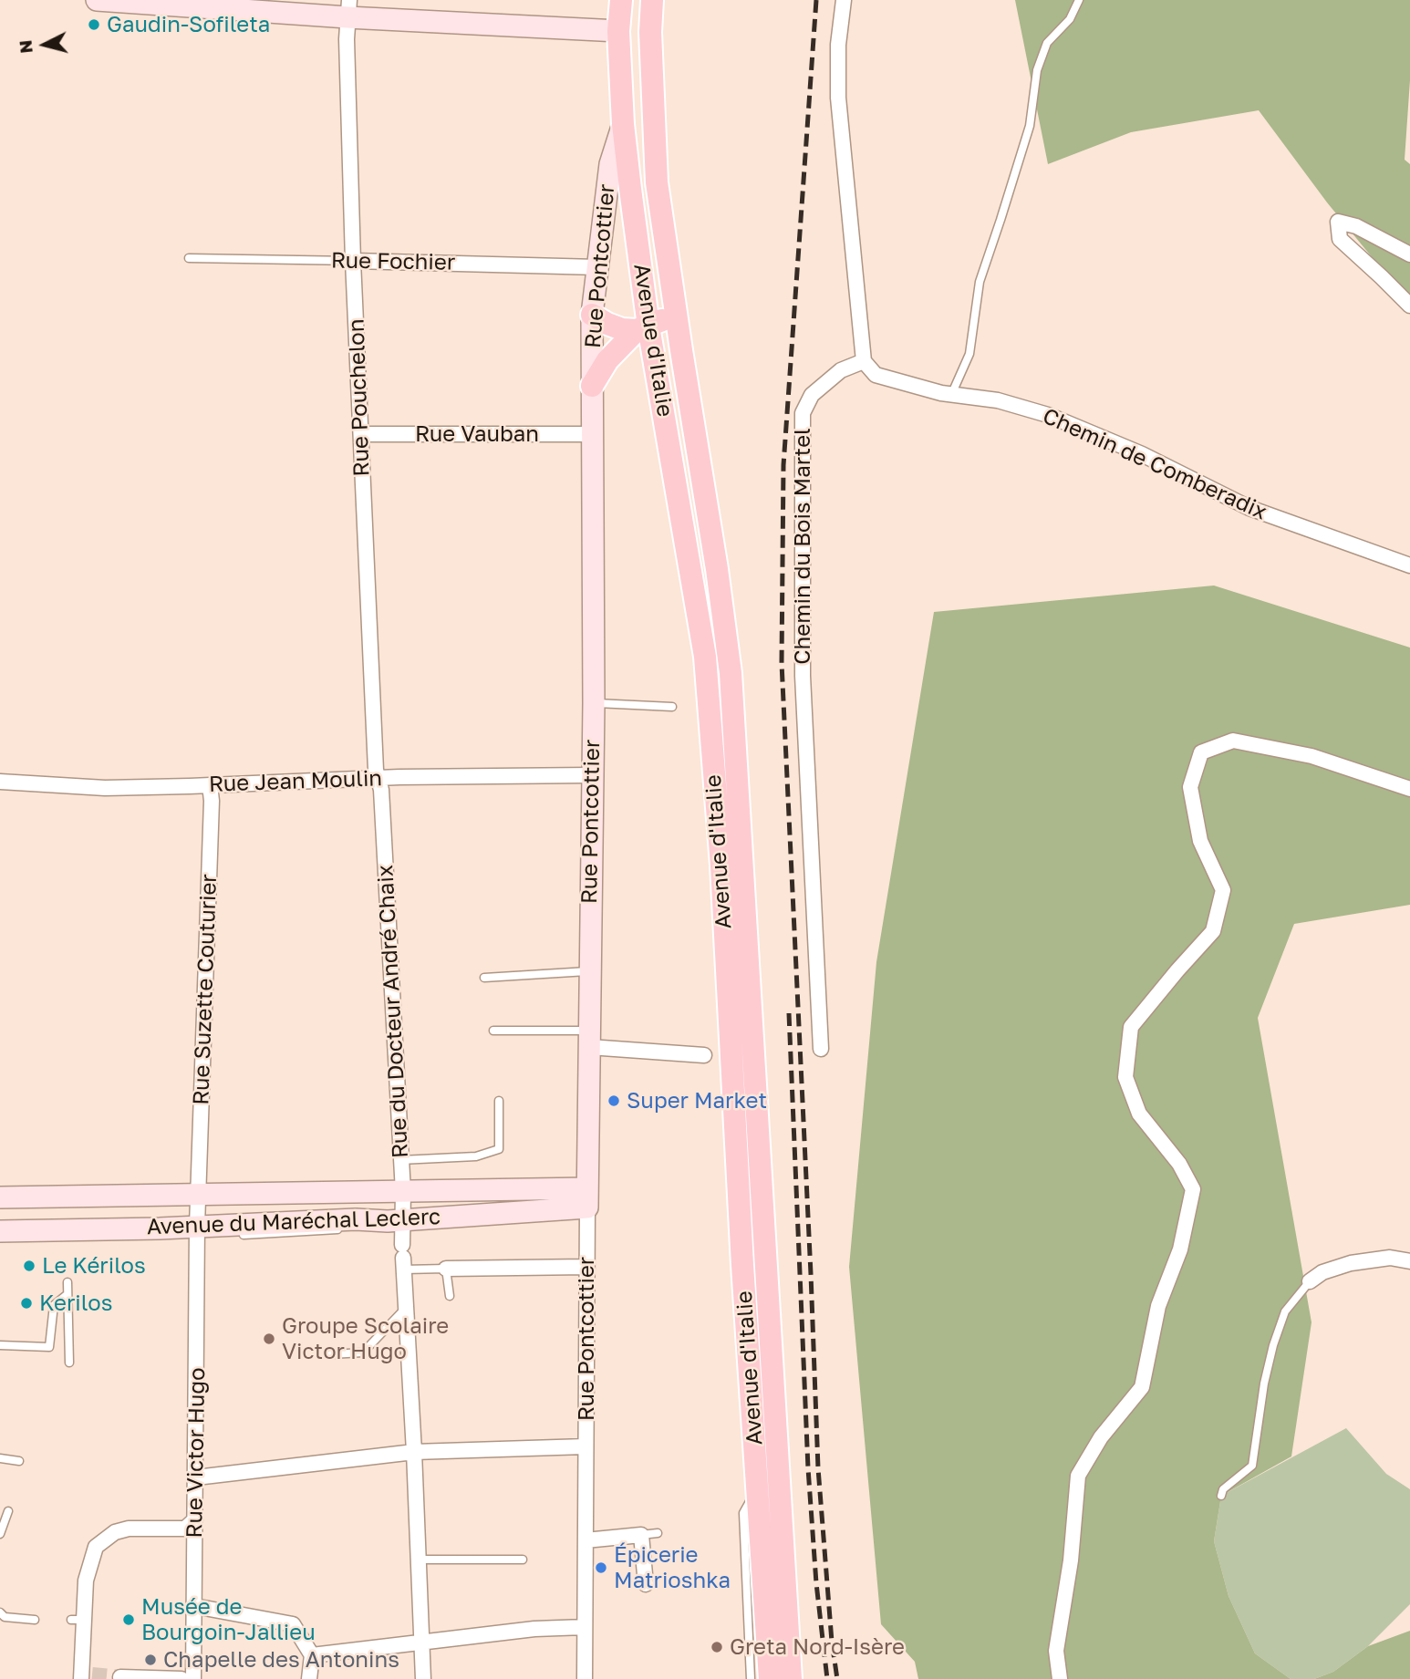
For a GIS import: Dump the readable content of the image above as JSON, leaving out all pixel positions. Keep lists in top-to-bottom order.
{
  "streets": {
    "main road": ["Avenue d'Italie"],
    "street": [
      "Rue Fochier",
      "Rue Pontcottier",
      "Rue Pouchelon",
      "Rue Vauban",
      "Chemin de Comberadix",
      "Chemin du Bois Martel",
      "Rue Jean Moulin",
      "Rue Suzette Couturier",
      "Rue du Docteur André Chaix",
      "Avenue du Maréchal Leclerc",
      "Rue Victor Hugo"
    ]
  },
  "crossings": [
    ["Rue Fochier", "Rue Pontcottier"],
    ["Rue Fochier", "Rue Pouchelon"],
    ["Rue Pontcottier", "Avenue d'Italie"],
    ["Rue Pontcottier", "Rue Vauban"],
    ["Rue Pontcottier", "Rue Jean Moulin"],
    ["Rue Pontcottier", "Avenue du Maréchal Leclerc"],
    ["Rue Pouchelon", "Rue Vauban"],
    ["Rue Pouchelon", "Rue Jean Moulin"],
    ["Rue Pouchelon", "Rue du Docteur André Chaix"],
    ["Chemin de Comberadix", "Chemin du Bois Martel"],
    ["Rue Jean Moulin", "Rue Suzette Couturier"],
    ["Rue Jean Moulin", "Rue du Docteur André Chaix"],
    ["Rue Suzette Couturier", "Avenue du Maréchal Leclerc"],
    ["Rue Suzette Couturier", "Rue Victor Hugo"],
    ["Rue du Docteur André Chaix", "Avenue du Maréchal Leclerc"],
    ["Avenue du Maréchal Leclerc", "Rue Victor Hugo"]
  ],
  "places": [
    "Gaudin-Sofileta",
    "Super Market",
    "Le Kérilos",
    "Kerilos",
    "Groupe Scolaire Victor Hugo",
    "Épicerie Matrioshka",
    "Musée de Bourgoin-Jallieu",
    "Greta Nord-Isère",
    "Chapelle des Antonins"
  ],
  "north": "left"
}
